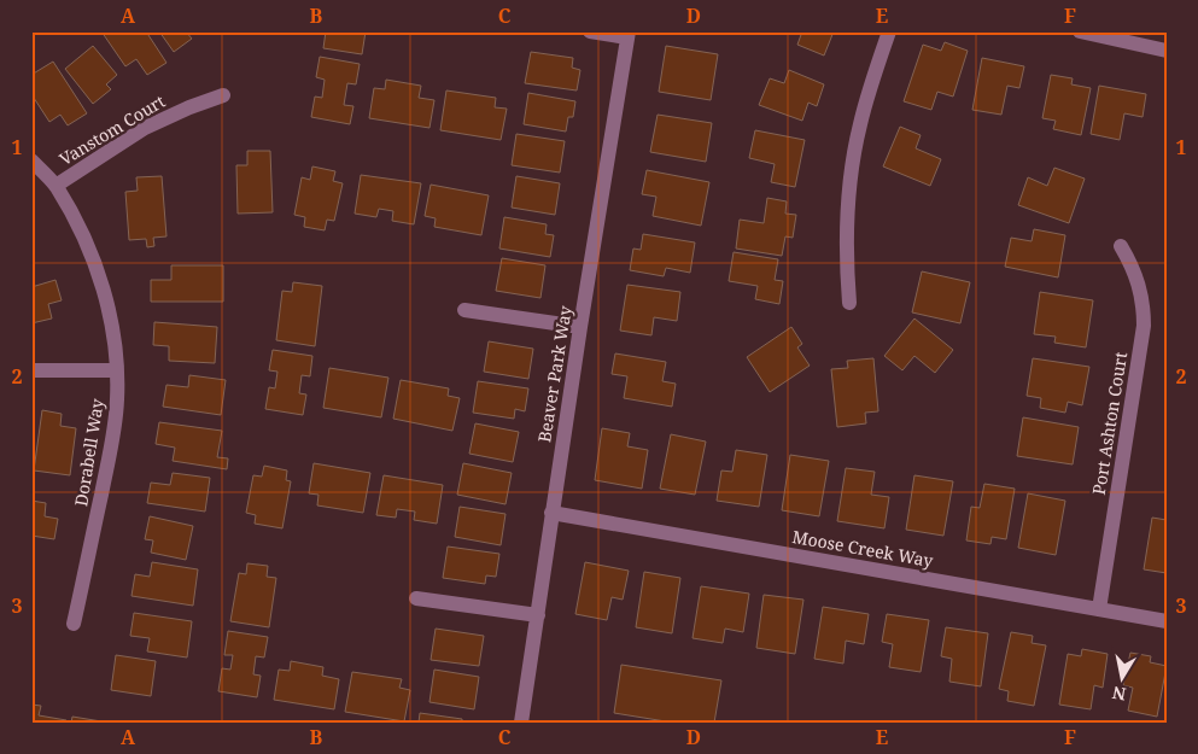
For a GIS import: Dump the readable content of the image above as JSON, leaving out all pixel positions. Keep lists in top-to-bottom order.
{
  "streets": {
    "street": [
      "Vanstom Court",
      "Beaver Park Way",
      "Port Ashton Court",
      "Dorabell Way",
      "Moose Creek Way"
    ]
  },
  "crossings": [
    ["Vanstom Court", "Dorabell Way"],
    ["Beaver Park Way", "Moose Creek Way"],
    ["Port Ashton Court", "Moose Creek Way"]
  ],
  "north": "bottom",
  "grid": {
    "columns": [
      "A",
      "B",
      "C",
      "D",
      "E",
      "F"
    ],
    "rows": ["1", "2", "3"]
  }
}
